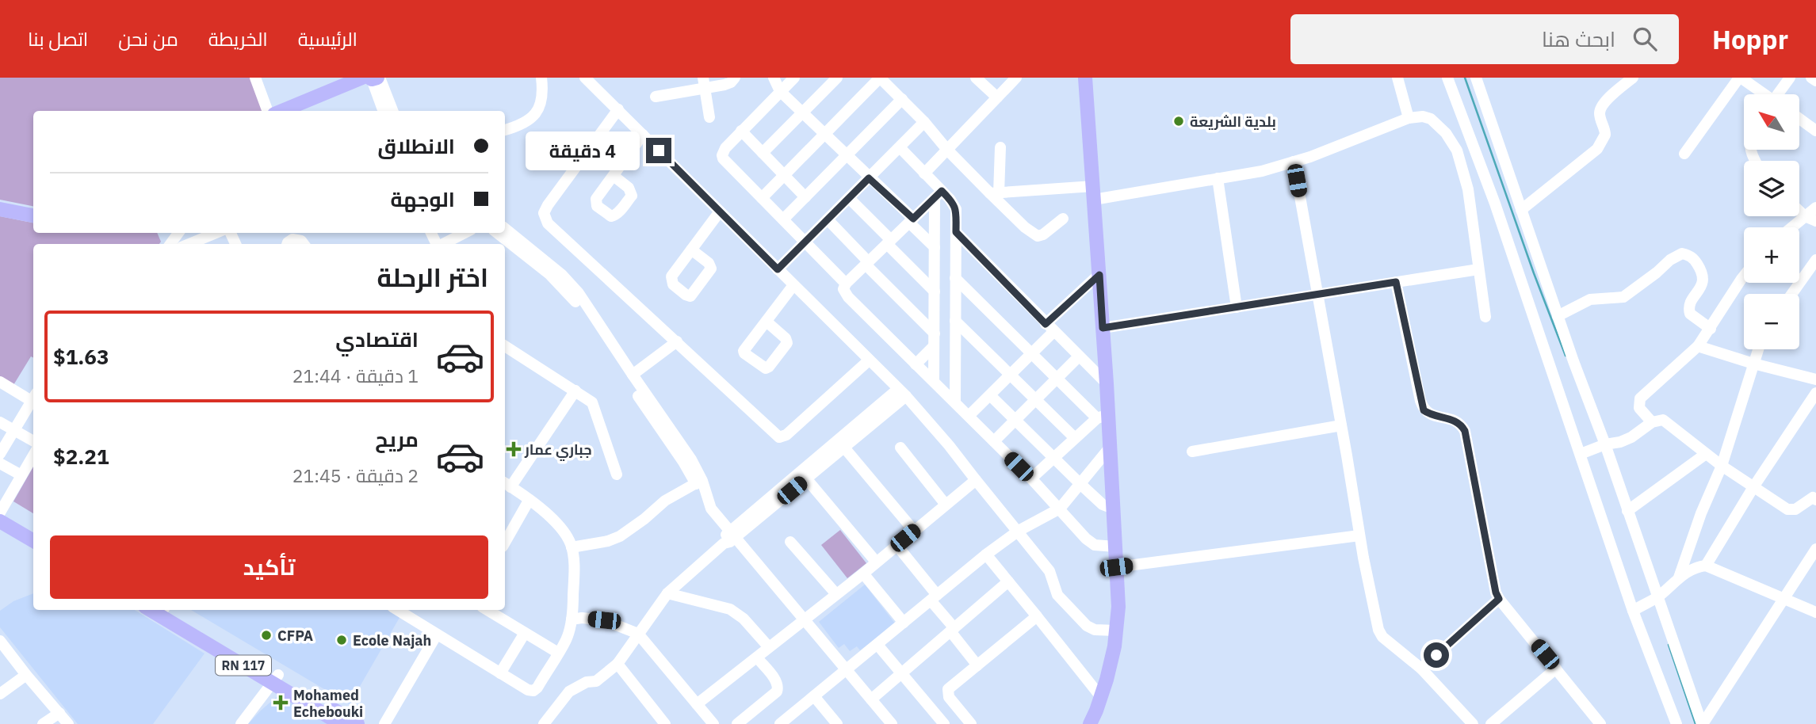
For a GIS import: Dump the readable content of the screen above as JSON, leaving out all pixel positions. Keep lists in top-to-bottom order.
{
  "streets": {
    "main road": ["RN 117"]
  },
  "places": {
    "other": ["بلدية الشريعة", "CFPA", "Ecole Najah"],
    "health": ["جباري عمار", "Mohamed Echebouki"]
  },
  "north": "top left",
  "page": {
    "header": "Hoppr",
    "search": "ابحث هنا",
    "nav": [
      "الرئيسية",
      "الخريطة",
      "من نحن",
      "اتصل بنا"
    ],
    "map_buttons": ["+", "−"],
    "banner": ["الانطلاق", "الوجهة"],
    "bubble": "4 دقيقة",
    "heading": "اختر الرحلة",
    "list": [
      {
        "name": "اقتصادي",
        "note": "1 دقيقة · 21:44",
        "value": "$1.63"
      },
      {
        "name": "مريح",
        "note": "2 دقيقة · 21:45",
        "value": "$2.21"
      }
    ],
    "buttons": "تأكيد"
  }
}
